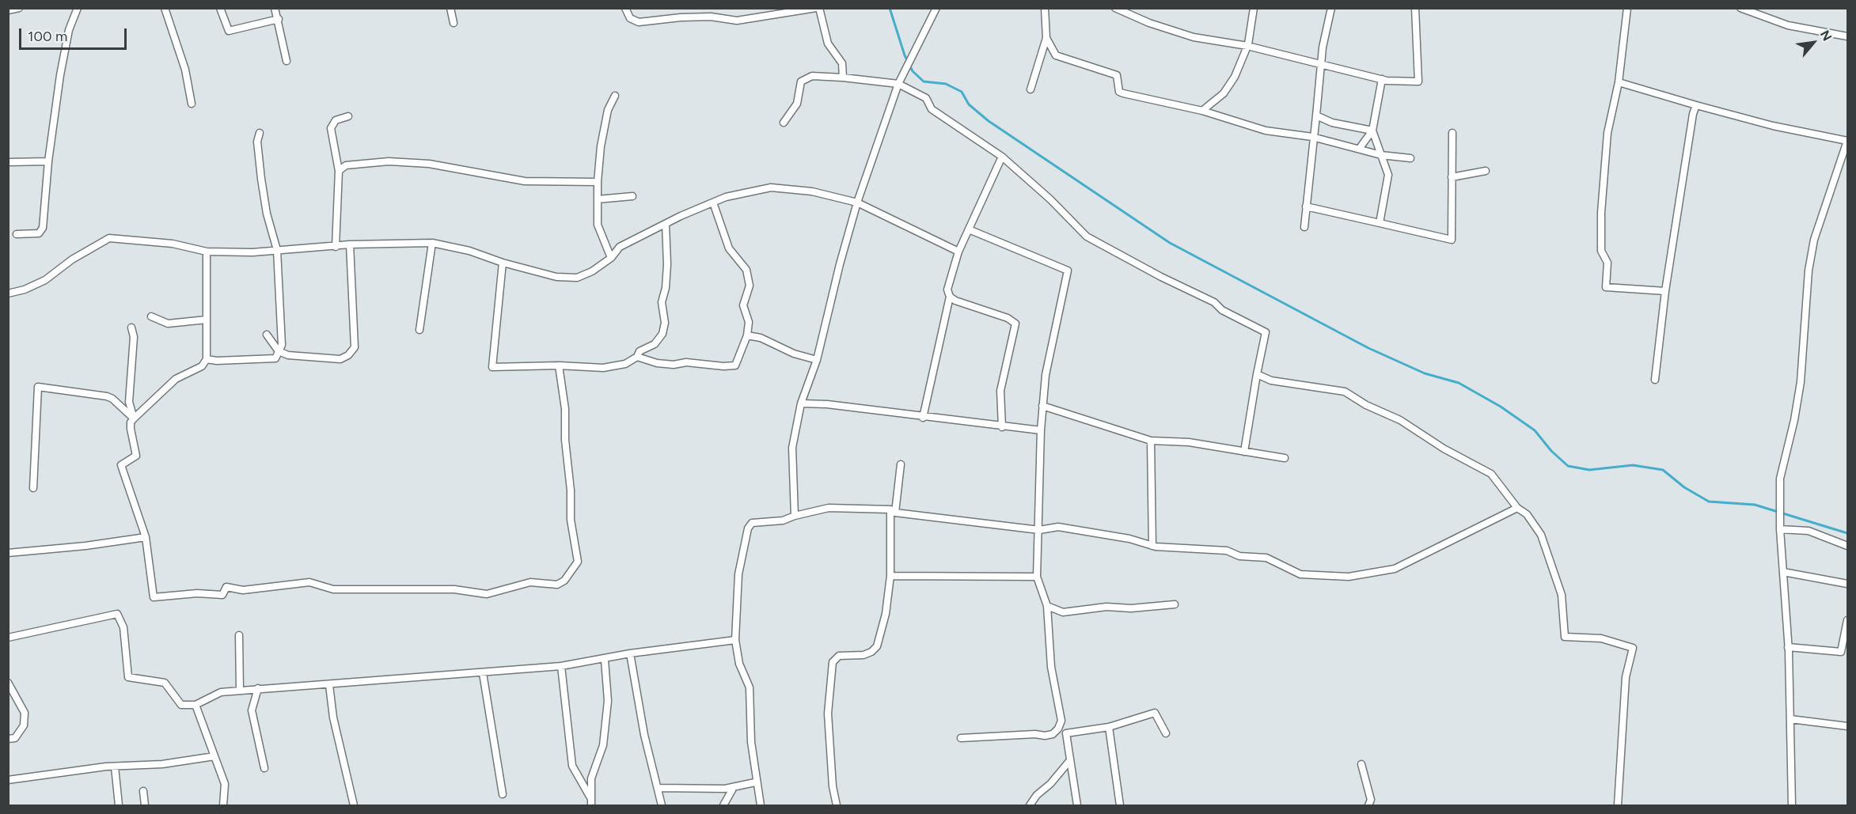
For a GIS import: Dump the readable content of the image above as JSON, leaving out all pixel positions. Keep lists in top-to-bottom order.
{
  "scale_bar": "100 m",
  "north": "top right"
}
